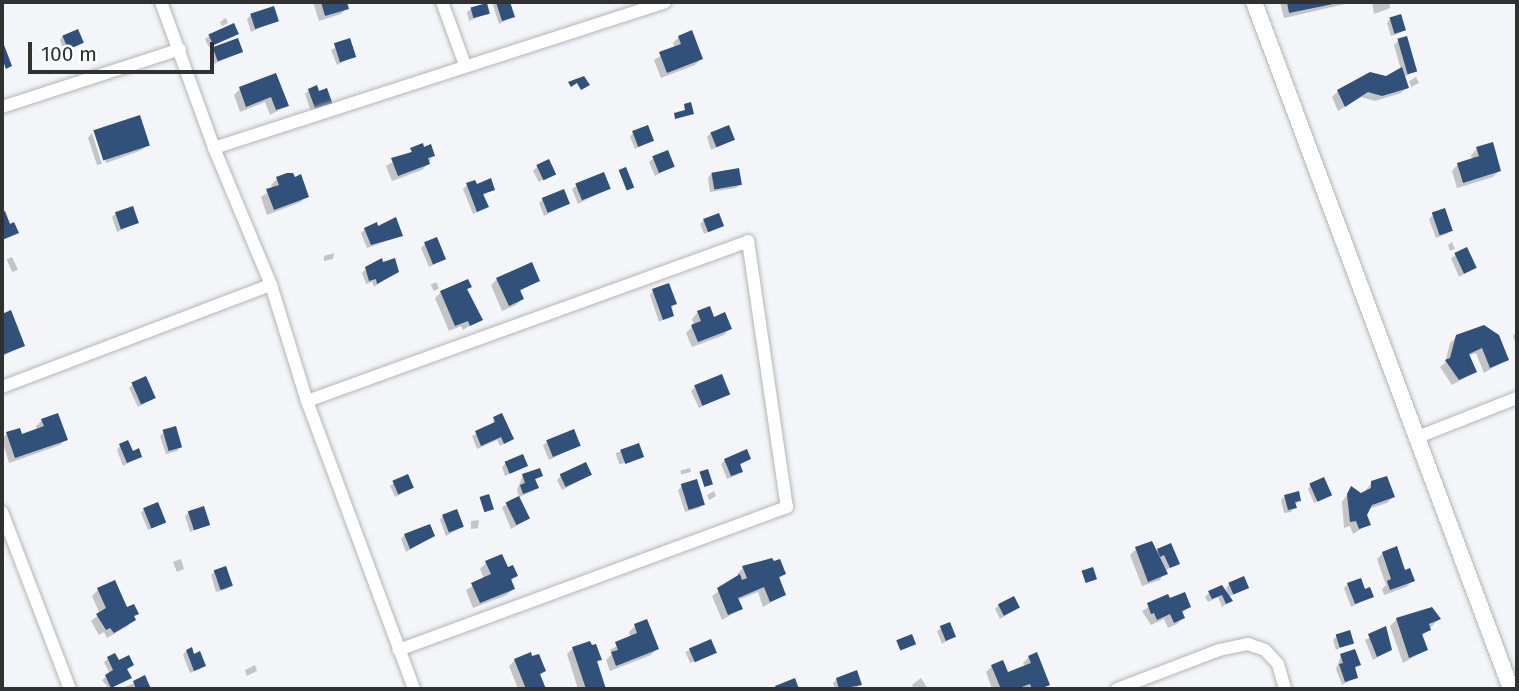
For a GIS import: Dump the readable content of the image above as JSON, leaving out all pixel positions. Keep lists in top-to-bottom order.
{
  "scale_bar": "100 m"
}
